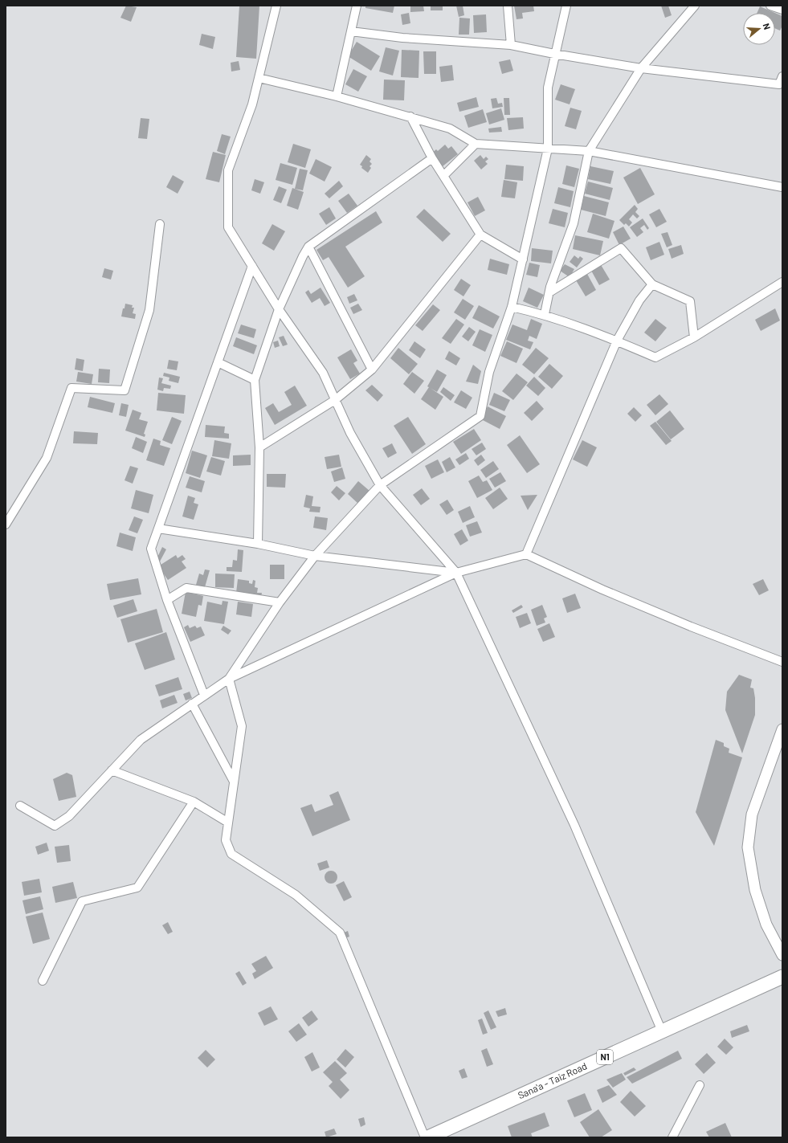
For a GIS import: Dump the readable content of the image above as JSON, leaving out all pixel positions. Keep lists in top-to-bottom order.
{
  "streets": {
    "highway": ["N1", "Sana'a - Taiz Road"]
  },
  "north": "right"
}
